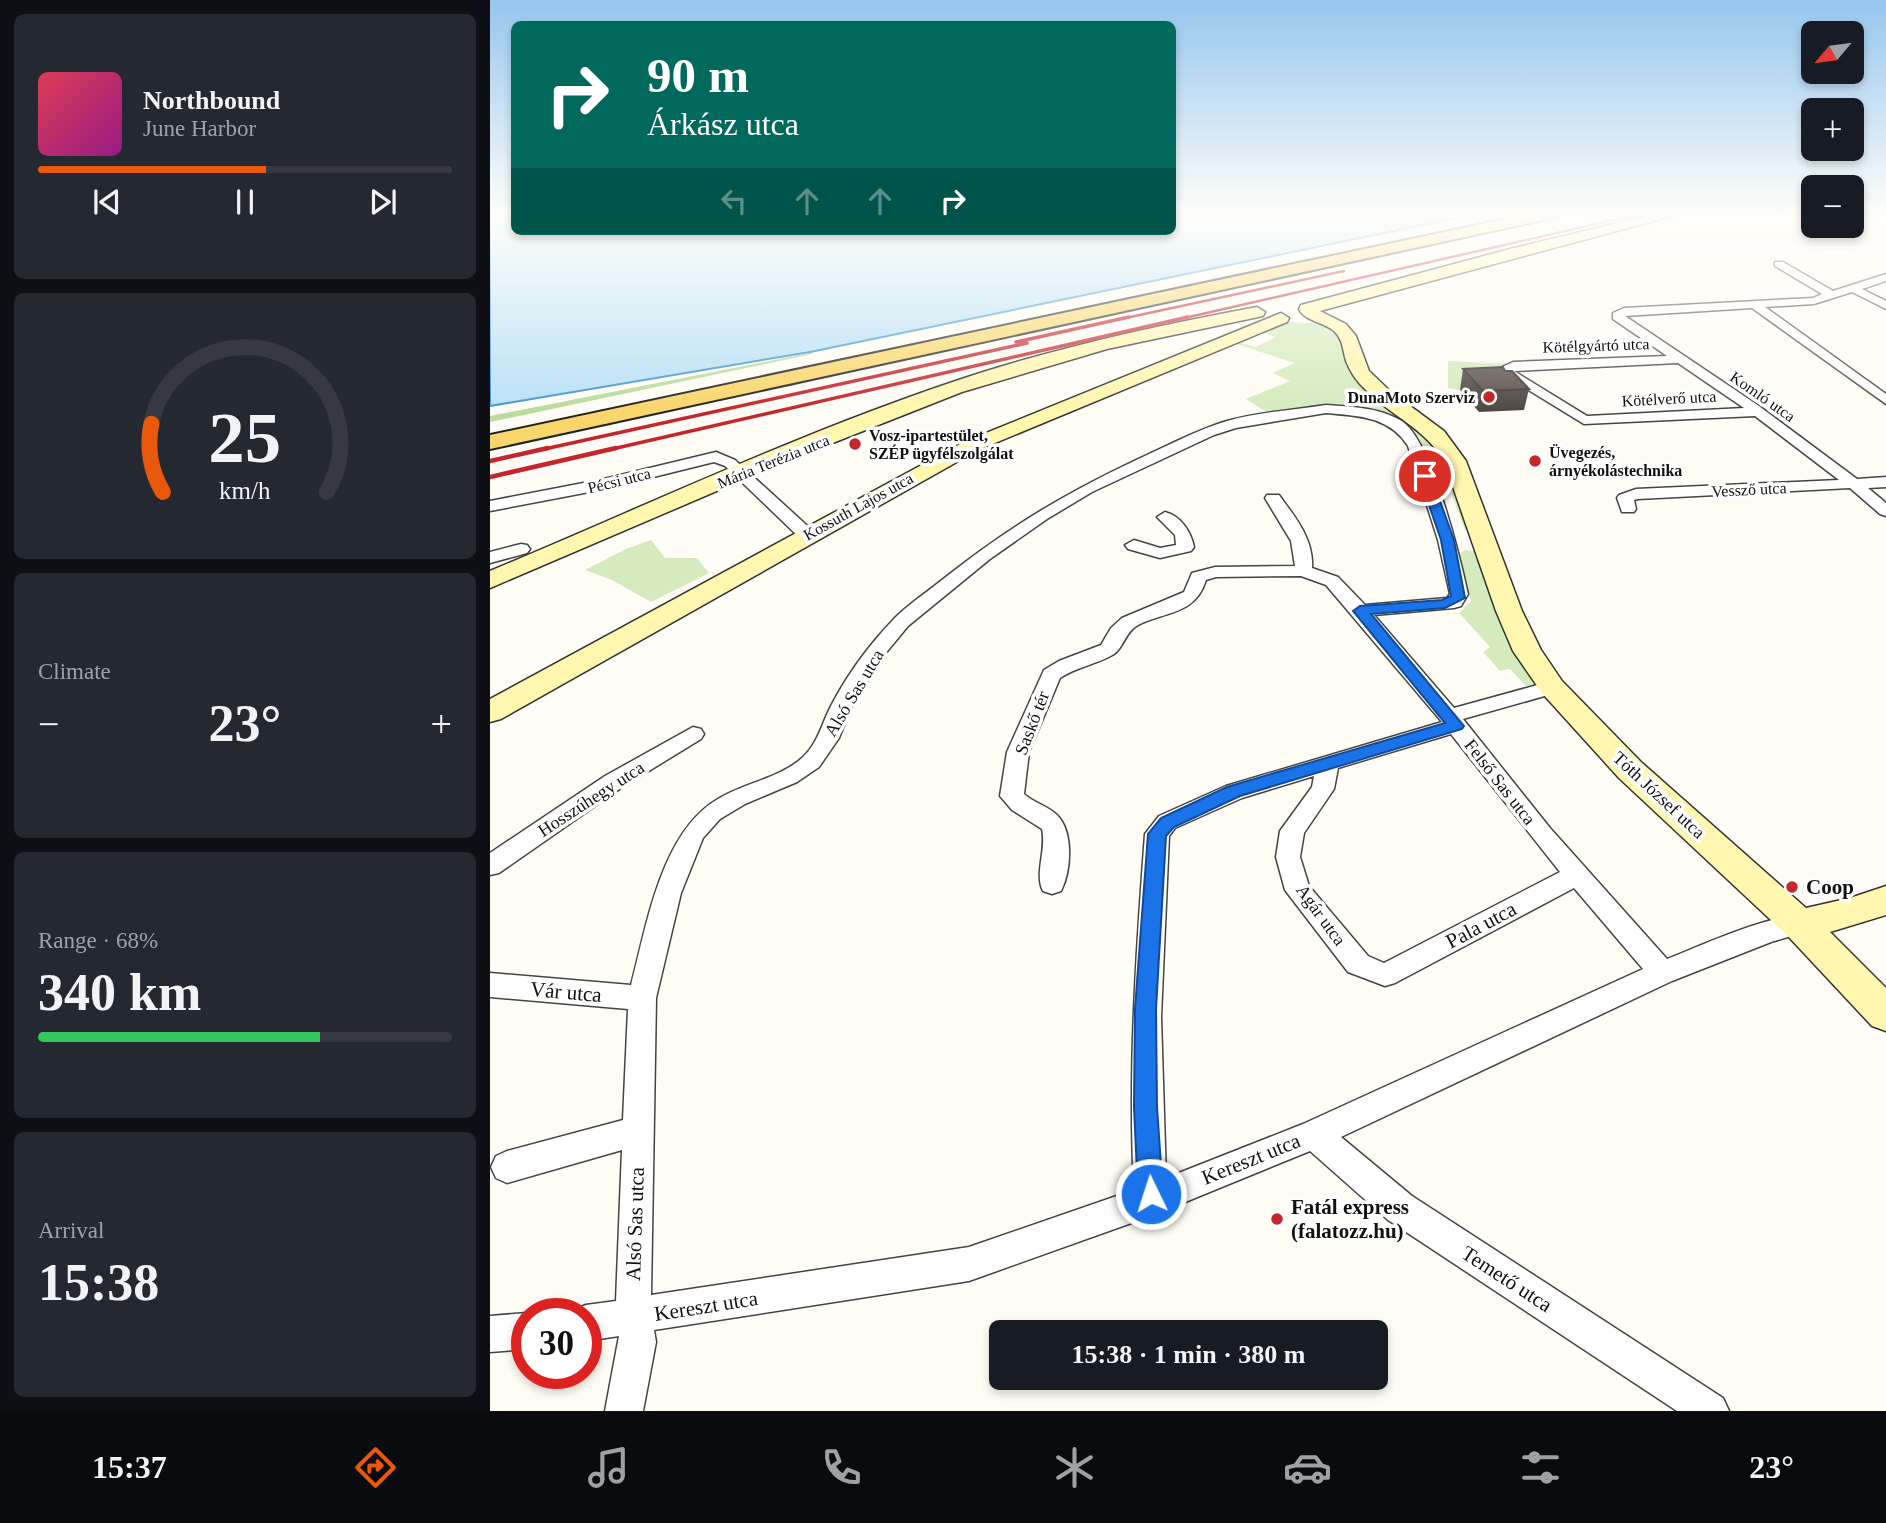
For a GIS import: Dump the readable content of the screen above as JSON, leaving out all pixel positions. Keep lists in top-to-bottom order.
{
  "streets": {
    "main road": ["Mária Terézia utca", "Kossuth Lajos utca", "Tóth József utca"],
    "street": [
      "Kötélgyártó utca",
      "Komló utca",
      "Kötélverő utca",
      "Pécsi utca",
      "Vessző utca",
      "Alsó Sas utca",
      "Saskő tér",
      "Felső Sas utca",
      "Hosszúhegy utca",
      "Agár utca",
      "Pala utca",
      "Vár utca",
      "Kereszt utca",
      "Temető utca"
    ]
  },
  "crossings": [
    ["Kötélgyártó utca", "Komló utca"],
    ["Kötélgyártó utca", "Kötélverő utca"],
    ["Komló utca", "Kötélverő utca"],
    ["Komló utca", "Vessző utca"],
    ["Mária Terézia utca", "Pécsi utca"],
    ["Mária Terézia utca", "Kossuth Lajos utca"],
    ["Mária Terézia utca", "Tóth József utca"],
    ["Pécsi utca", "Kossuth Lajos utca"],
    ["Kossuth Lajos utca", "Tóth József utca"],
    ["Alsó Sas utca", "Vár utca"],
    ["Alsó Sas utca", "Kereszt utca"],
    ["Saskő tér", "Felső Sas utca"],
    ["Felső Sas utca", "Pala utca"],
    ["Felső Sas utca", "Kereszt utca"],
    ["Tóth József utca", "Kereszt utca"],
    ["Agár utca", "Pala utca"],
    ["Kereszt utca", "Temető utca"]
  ],
  "places": [
    "DunaMoto Szerviz",
    "Vosz-ipartestület, SZÉP ügyfélszolgálat",
    "Üvegezés, árnyékolástechnika",
    "Coop",
    "Fatál express (falatozz.hu)"
  ],
  "north": "bottom left",
  "page": {
    "map_buttons": ["+", "−"],
    "turn": ["90 m", "Árkász utca"],
    "song": ["Northbound", "June Harbor"],
    "tile": [
      "Climate",
      ["Range · 68%", "340 km"],
      ["Arrival", "15:38"]
    ],
    "heat": ["−", "23°", "+"],
    "limit": "30",
    "trip": "15:38 · 1 min · 380 m",
    "tabs": ["15:37", "23°"],
    "gauge": ["25", "km/h"]
  }
}
